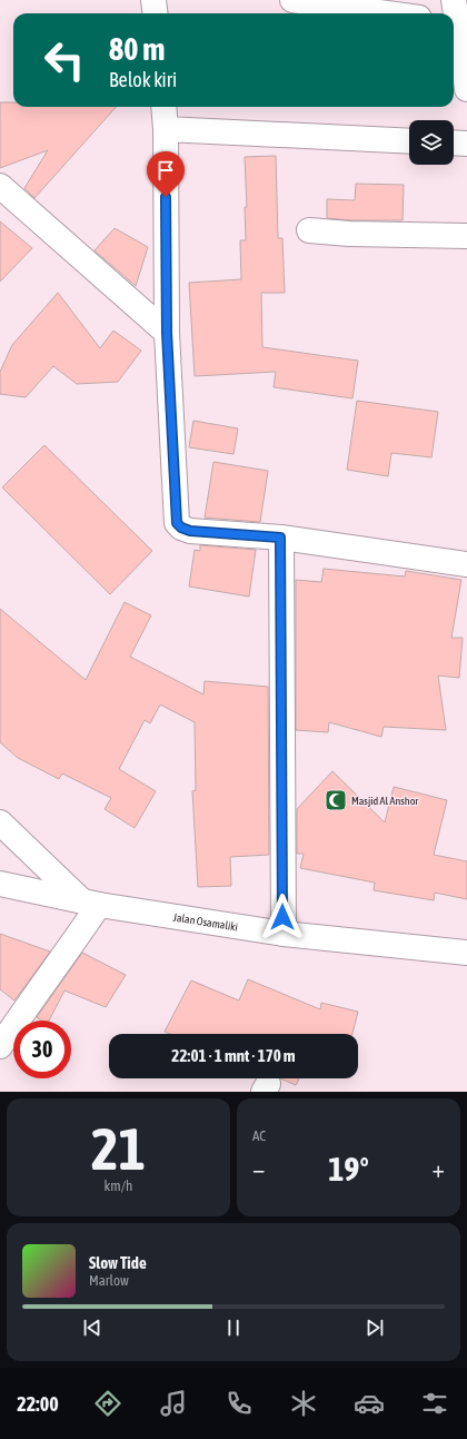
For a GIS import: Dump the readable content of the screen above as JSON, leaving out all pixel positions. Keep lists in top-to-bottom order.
{
  "streets": {
    "street": ["Jalan Osamaliki"]
  },
  "places": {
    "mosque": ["Masjid Al Anshor"]
  },
  "page": {
    "turn": ["80 m", "Belok kiri"],
    "limit": "30",
    "trip": "22:01 · 1 mnt · 170 m",
    "tile": [
      ["21", "km/h"],
      "AC"
    ],
    "heat": ["−", "19°", "+"],
    "song": ["Slow Tide", "Marlow"],
    "tabs": "22:00"
  }
}
